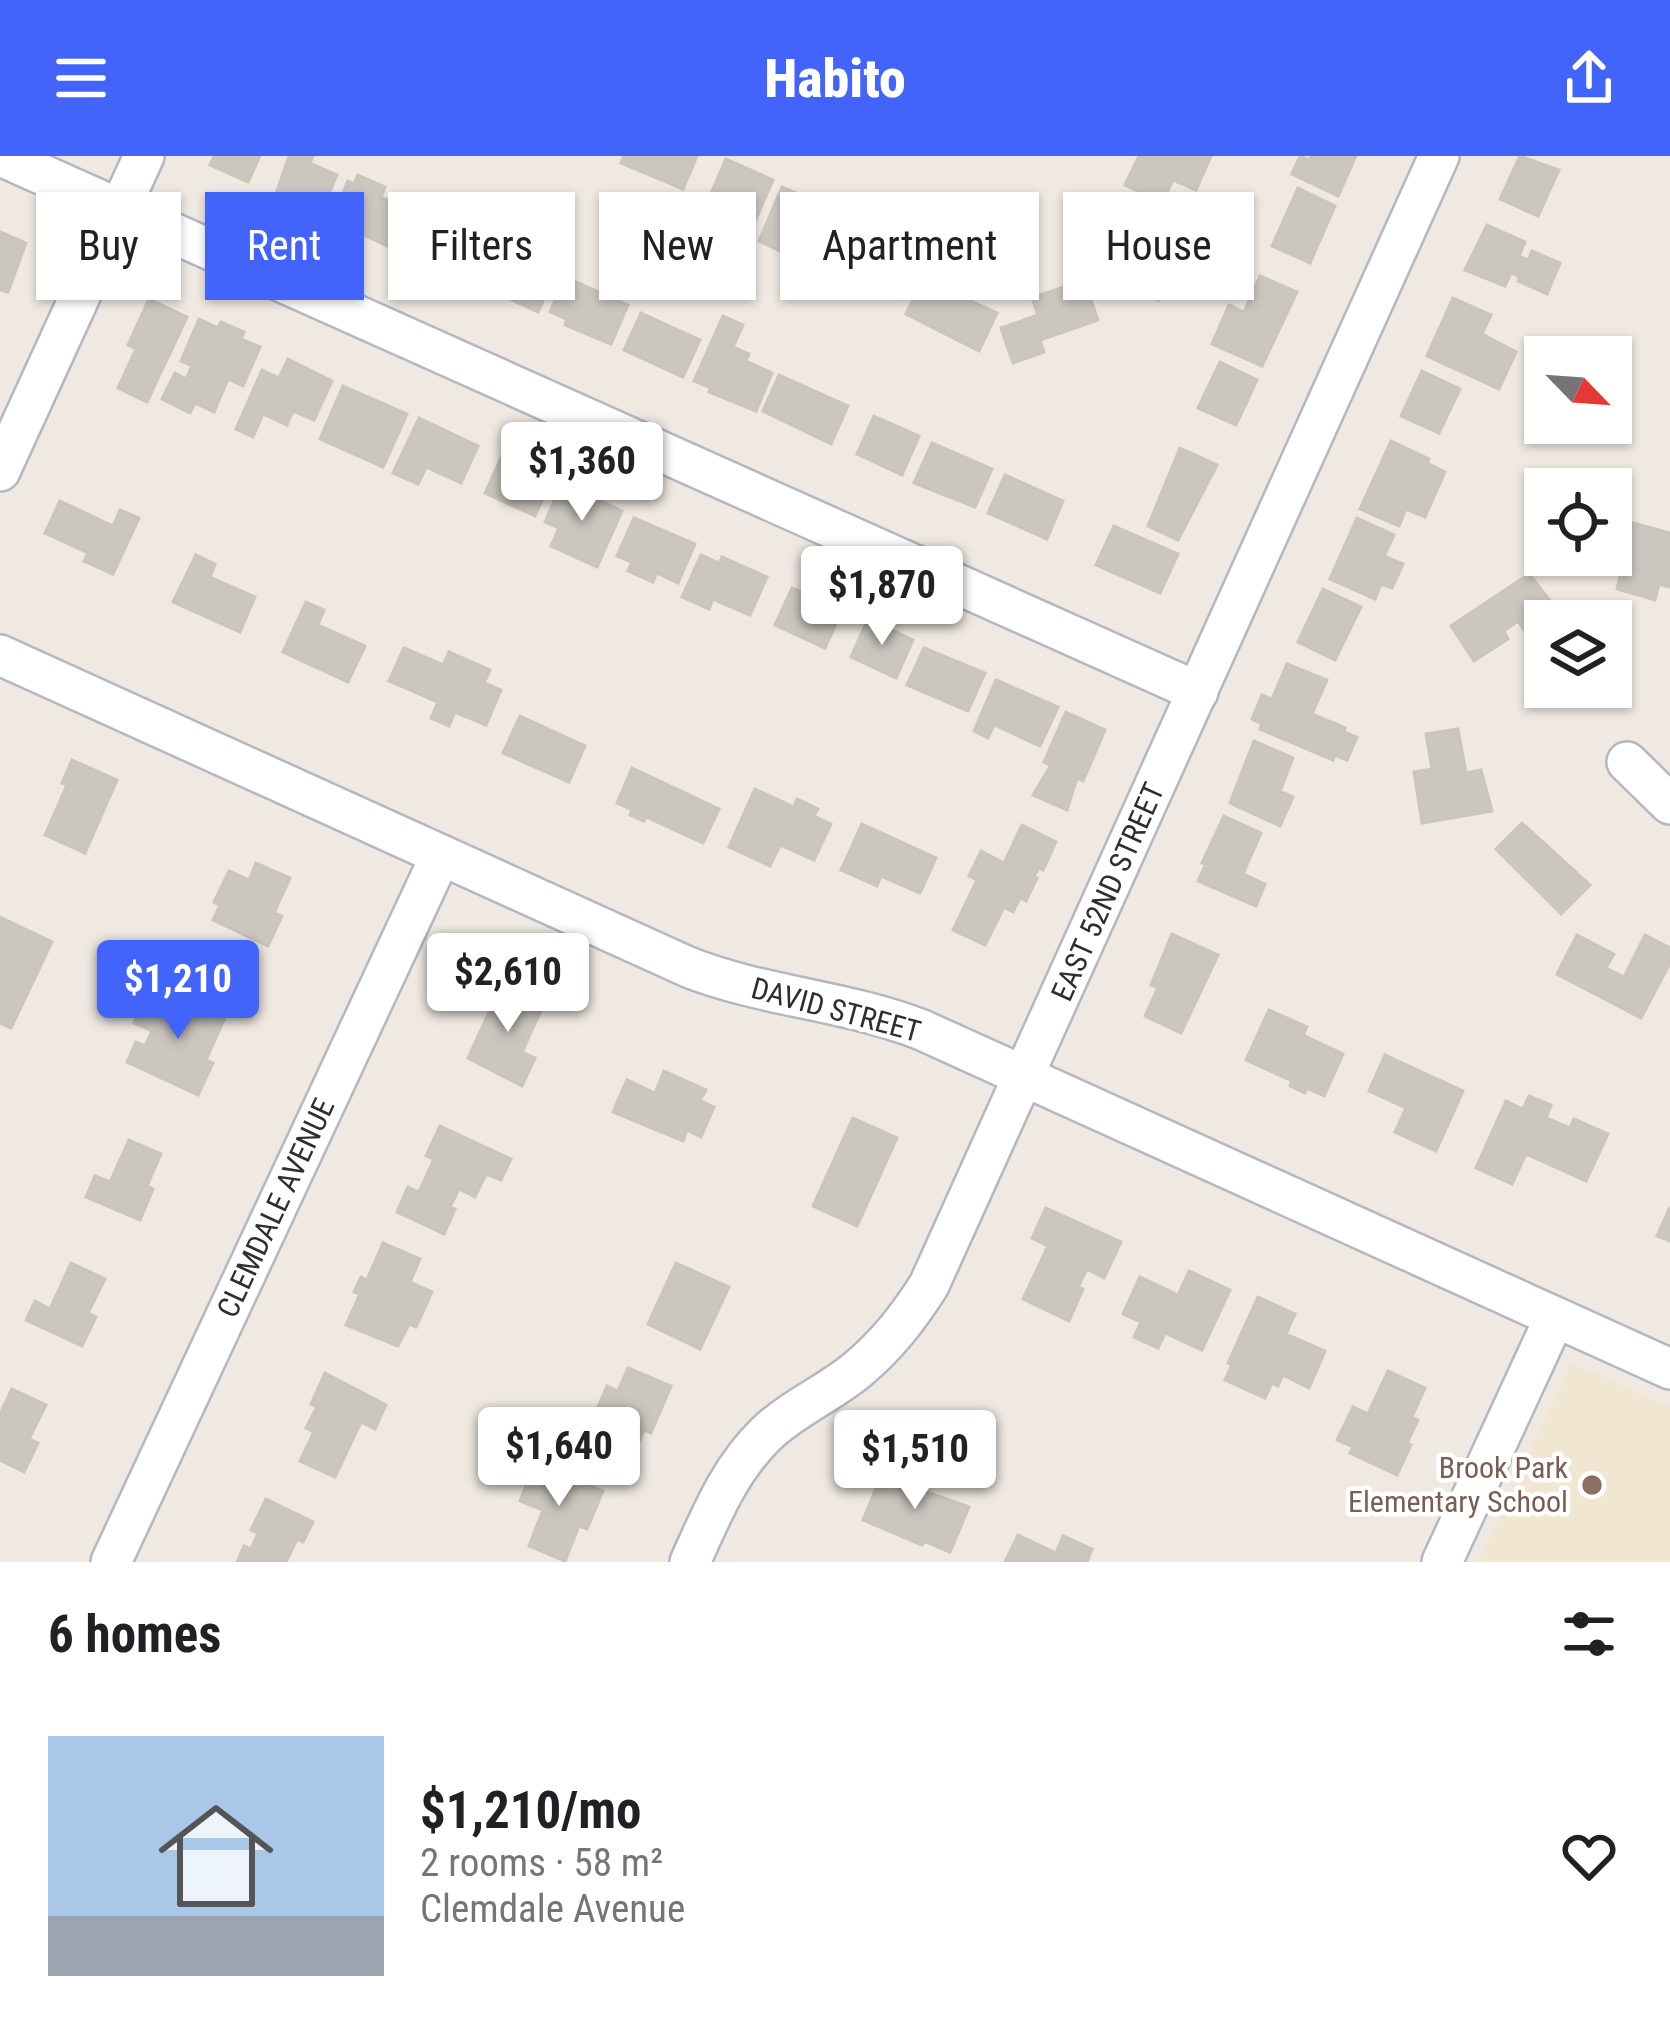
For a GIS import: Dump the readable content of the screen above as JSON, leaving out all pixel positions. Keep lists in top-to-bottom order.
{
  "streets": {
    "street": ["EAST 52ND STREET", "DAVID STREET", "CLEMDALE AVENUE"]
  },
  "crossings": [
    ["EAST 52ND STREET", "DAVID STREET"],
    ["DAVID STREET", "CLEMDALE AVENUE"]
  ],
  "places": ["Brook Park Elementary School"],
  "north": "bottom right",
  "page": {
    "header": "Habito",
    "chip": [
      "Buy",
      "Rent",
      "Filters",
      "New",
      "Apartment",
      "House"
    ],
    "price": [
      "$1,360",
      "$1,870",
      "$2,610",
      "$1,210",
      "$1,640",
      "$1,510"
    ],
    "heading": "6 homes",
    "list": [
      {
        "name": "$1,210/mo",
        "note": "2 rooms · 58 m² · Clemdale Avenue"
      }
    ]
  }
}
